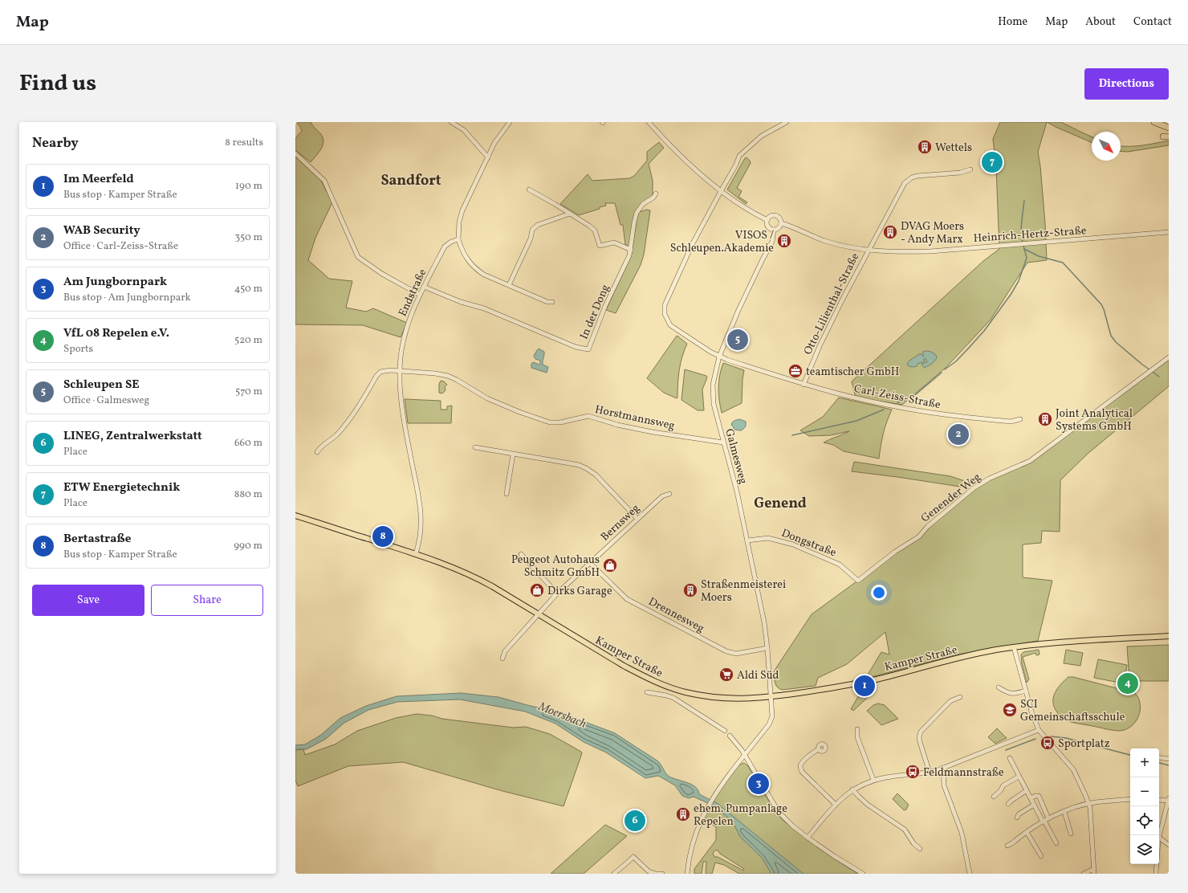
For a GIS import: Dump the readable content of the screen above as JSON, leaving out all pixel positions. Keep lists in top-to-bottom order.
{
  "streets": {
    "main road": ["Kamper Straße"],
    "street": [
      "Heinrich-Hertz-Straße",
      "Endstraße",
      "Otto-Lilienthal-Straße",
      "In der Dong",
      "Carl-Zeiss-Straße",
      "Horstmannsweg",
      "Galmesweg",
      "Genender Weg",
      "Bernsweg",
      "Dongstraße",
      "Drennesweg"
    ]
  },
  "crossings": [
    ["Heinrich-Hertz-Straße", "Otto-Lilienthal-Straße"],
    ["Heinrich-Hertz-Straße", "Galmesweg"],
    ["Endstraße", "In der Dong"],
    ["Endstraße", "Horstmannsweg"],
    ["Endstraße", "Kamper Straße"],
    ["Otto-Lilienthal-Straße", "Carl-Zeiss-Straße"],
    ["Carl-Zeiss-Straße", "Galmesweg"],
    ["Horstmannsweg", "Galmesweg"],
    ["Galmesweg", "Dongstraße"],
    ["Galmesweg", "Drennesweg"],
    ["Galmesweg", "Kamper Straße"],
    ["Genender Weg", "Dongstraße"],
    ["Bernsweg", "Drennesweg"],
    ["Bernsweg", "Kamper Straße"]
  ],
  "districts": ["Sandfort", "Genend"],
  "water": ["Moersbach"],
  "places": {
    "building": [
      "Wettels",
      "DVAG Moers - Andy Marx",
      "VISOS / Schleupen.Akademie",
      "Joint Analytical Systems GmbH",
      "Straßenmeisterei Moers",
      "ehem. Pumpanlage Repelen"
    ],
    "office": ["teamtischer GmbH"],
    "shop": ["Peugeot Autohaus Schmitz GmbH", "Dirks Garage"],
    "supermarket": ["Aldi Süd"],
    "school or university": ["SCI Gemeinschaftsschule"],
    "bus stop": ["Sportplatz", "Feldmannstraße"]
  },
  "north": "bottom right",
  "page": {
    "header": "Map",
    "nav": [
      "Home",
      "Map",
      "About",
      "Contact"
    ],
    "title": "Find us",
    "buttons": [
      "Directions",
      ["Save", "Share"]
    ],
    "heading": ["Nearby", "8 results"],
    "pins": [
      "7",
      "5",
      "2",
      "8",
      "4",
      "1",
      "3",
      "6"
    ],
    "list": [
      {
        "mark": "1",
        "name": "Im Meerfeld",
        "note": "Bus stop · Kamper Straße",
        "value": "190 m"
      },
      {
        "mark": "2",
        "name": "WAB Security",
        "note": "Office · Carl-Zeiss-Straße",
        "value": "350 m"
      },
      {
        "mark": "3",
        "name": "Am Jungbornpark",
        "note": "Bus stop · Am Jungbornpark",
        "value": "450 m"
      },
      {
        "mark": "4",
        "name": "VfL 08 Repelen e.V.",
        "note": "Sports",
        "value": "520 m"
      },
      {
        "mark": "5",
        "name": "Schleupen SE",
        "note": "Office · Galmesweg",
        "value": "570 m"
      },
      {
        "mark": "6",
        "name": "LINEG, Zentralwerkstatt",
        "note": "Place",
        "value": "660 m"
      },
      {
        "mark": "7",
        "name": "ETW Energietechnik",
        "note": "Place",
        "value": "880 m"
      },
      {
        "mark": "8",
        "name": "Bertastraße",
        "note": "Bus stop · Kamper Straße",
        "value": "990 m"
      }
    ],
    "map_buttons": ["+", "−"]
  }
}
